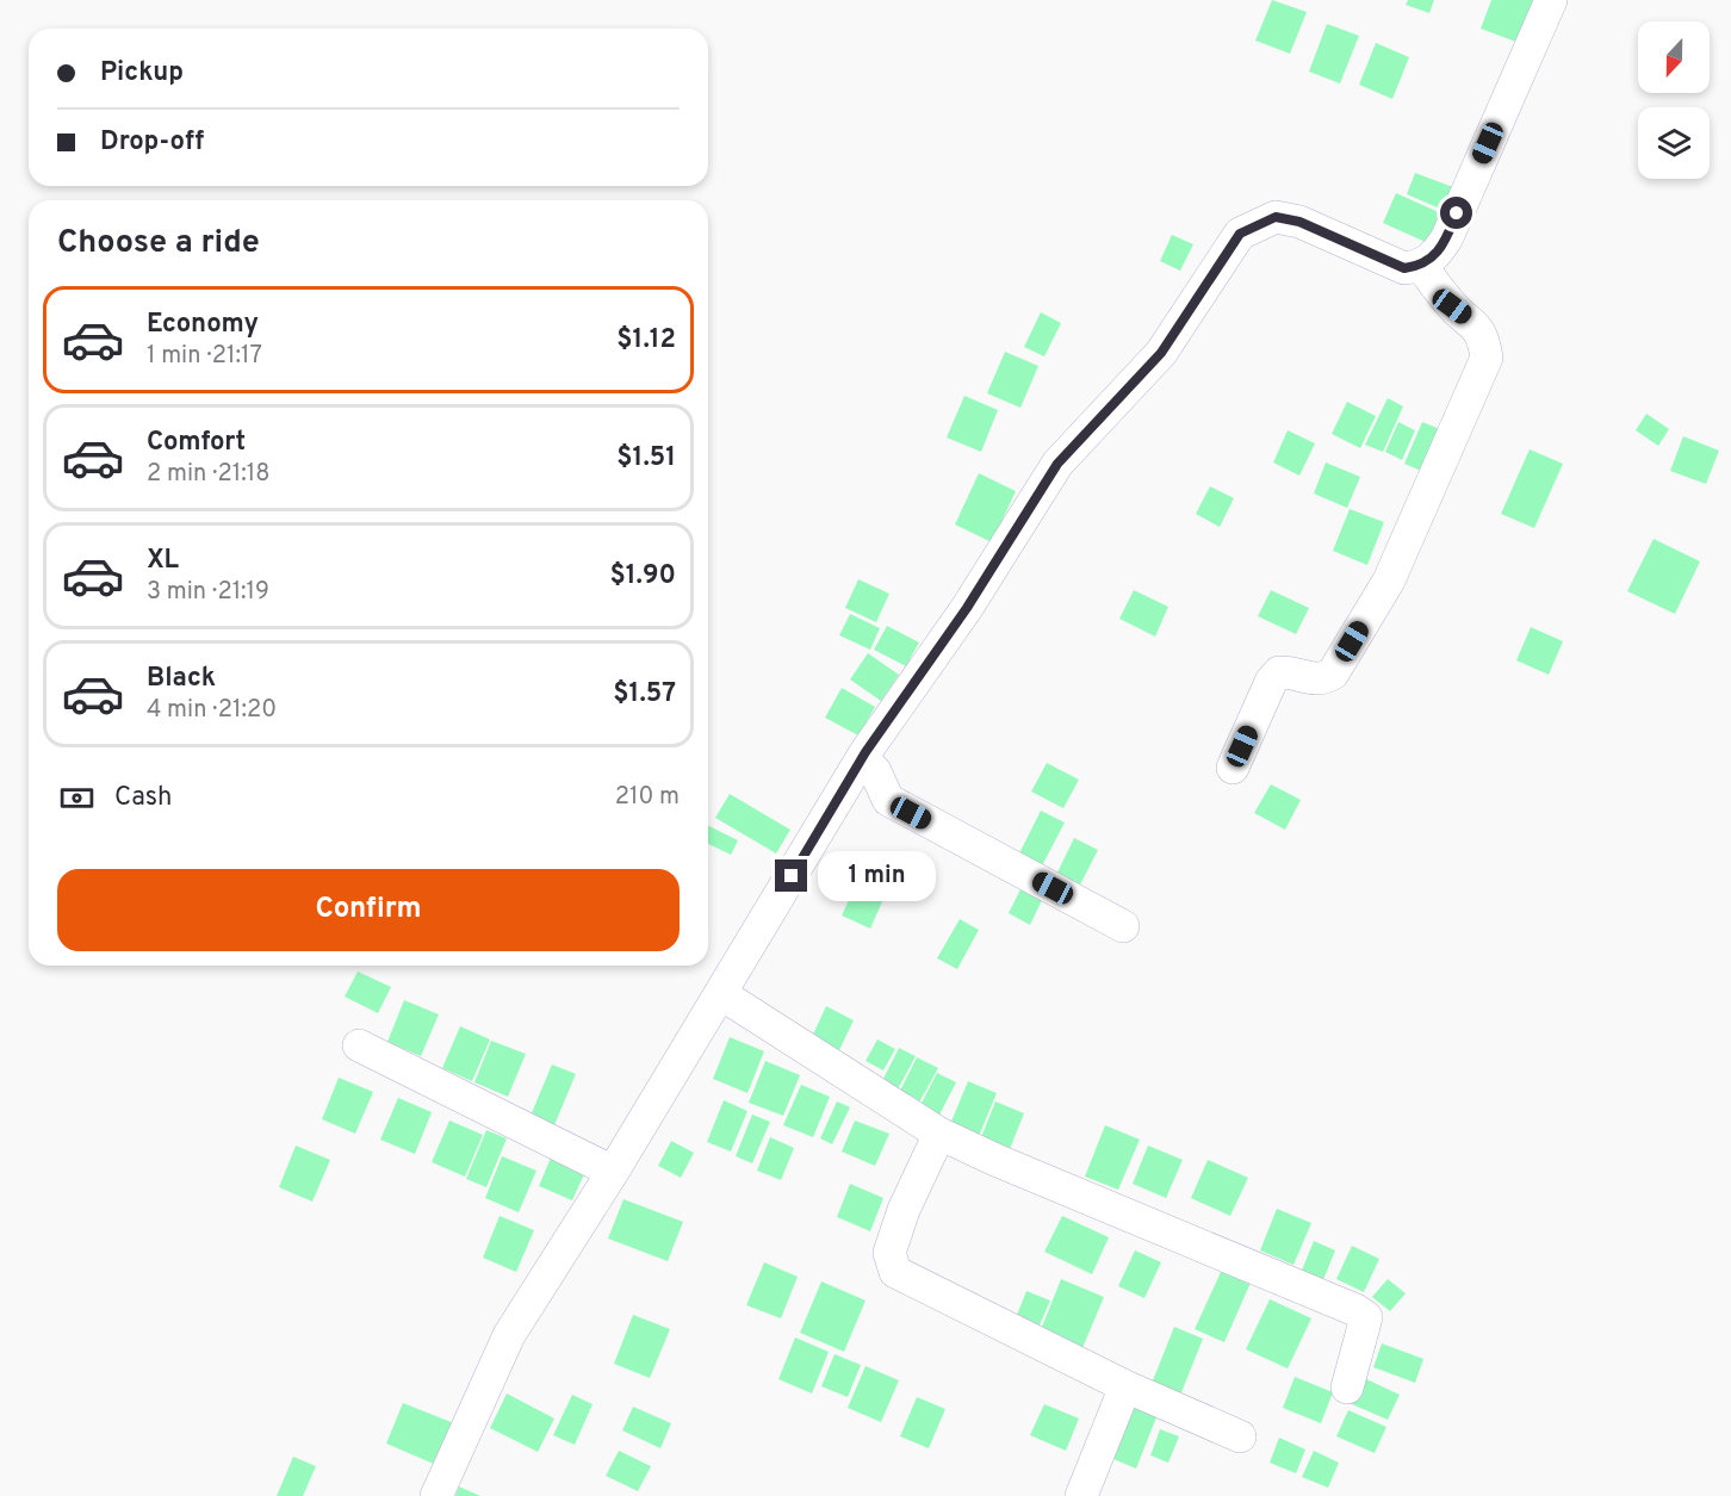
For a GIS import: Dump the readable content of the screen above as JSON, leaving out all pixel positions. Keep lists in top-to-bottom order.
{
  "north": "bottom",
  "page": {
    "banner": ["Pickup", "Drop-off"],
    "heading": "Choose a ride",
    "list": [
      {
        "name": "Economy",
        "note": "1 min · 21:17",
        "value": "$1.12"
      },
      {
        "name": "Comfort",
        "note": "2 min · 21:18",
        "value": "$1.51"
      },
      {
        "name": "XL",
        "note": "3 min · 21:19",
        "value": "$1.90"
      },
      {
        "name": "Black",
        "note": "4 min · 21:20",
        "value": "$1.57"
      }
    ],
    "pay": ["Cash", "210 m"],
    "bubble": "1 min",
    "buttons": "Confirm"
  }
}
